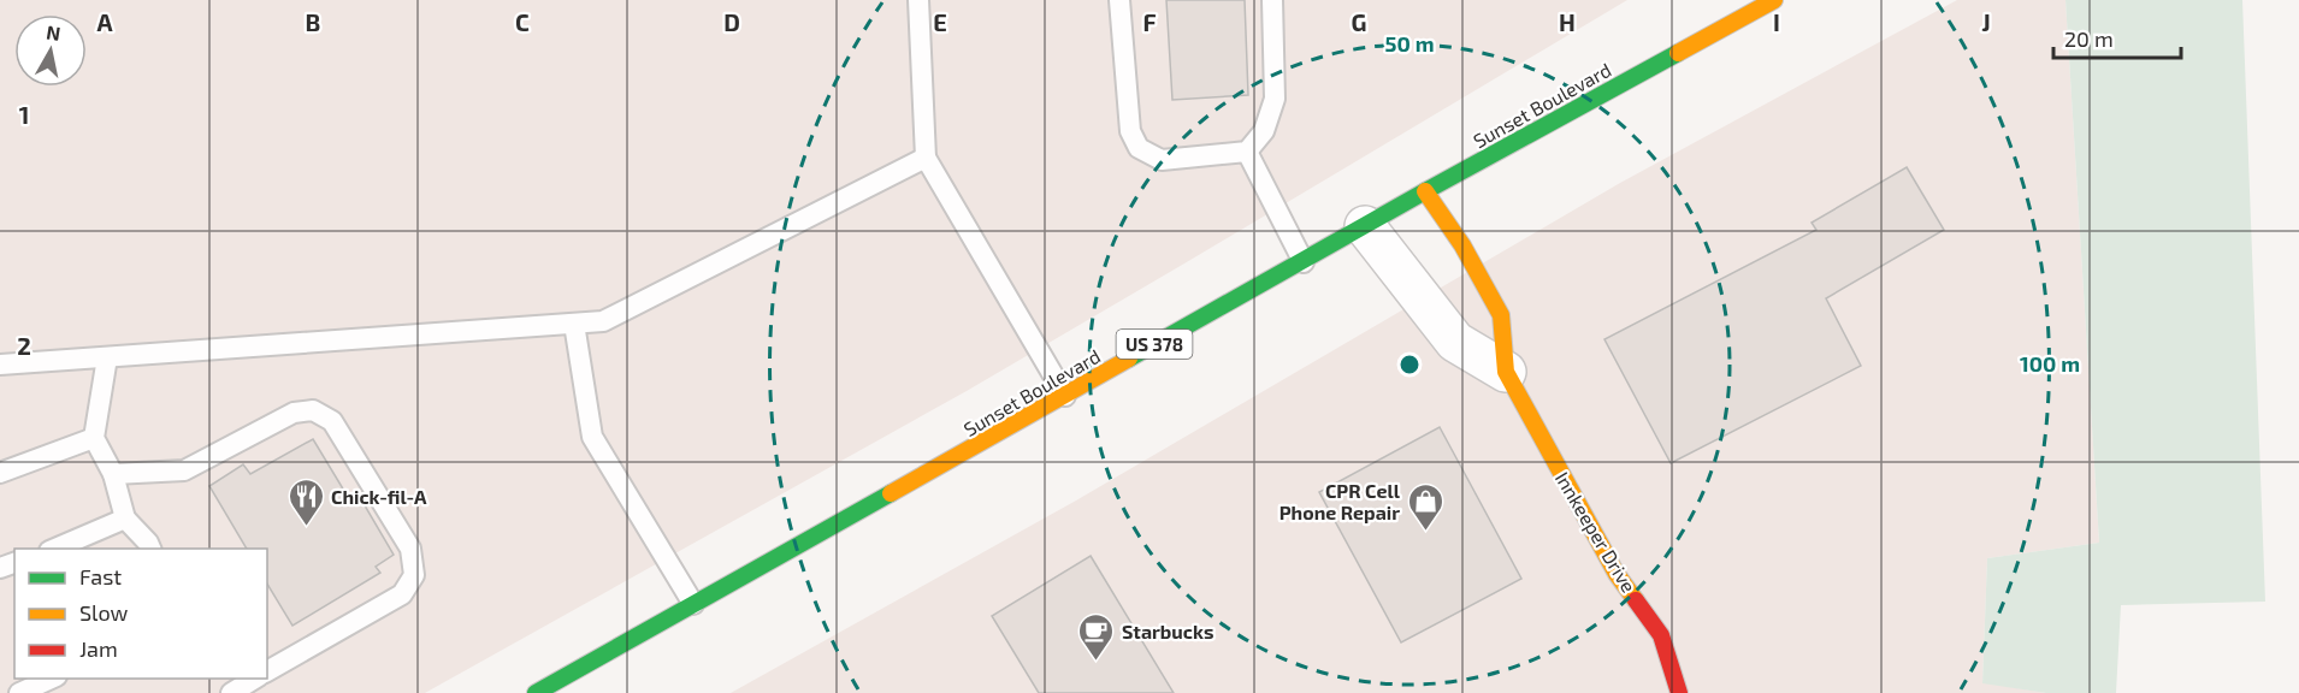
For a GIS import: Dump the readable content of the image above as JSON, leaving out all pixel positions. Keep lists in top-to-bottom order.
{
  "streets": {
    "main road": ["Sunset Boulevard", "US 378", "Innkeeper Drive"]
  },
  "crossings": [
    ["Sunset Boulevard", "Innkeeper Drive"]
  ],
  "places": {
    "restaurant": ["Chick-fil-A"],
    "shop": ["CPR Cell Phone Repair"],
    "cafe": ["Starbucks"]
  },
  "legend": ["Fast", "Slow", "Jam"],
  "scale_bar": "20 m",
  "north": "top",
  "grid": {
    "columns": [
      "A",
      "B",
      "C",
      "D",
      "E",
      "F",
      "G",
      "H",
      "I",
      "J"
    ],
    "rows": ["1", "2"]
  },
  "rings": ["50 m", "100 m"]
}
